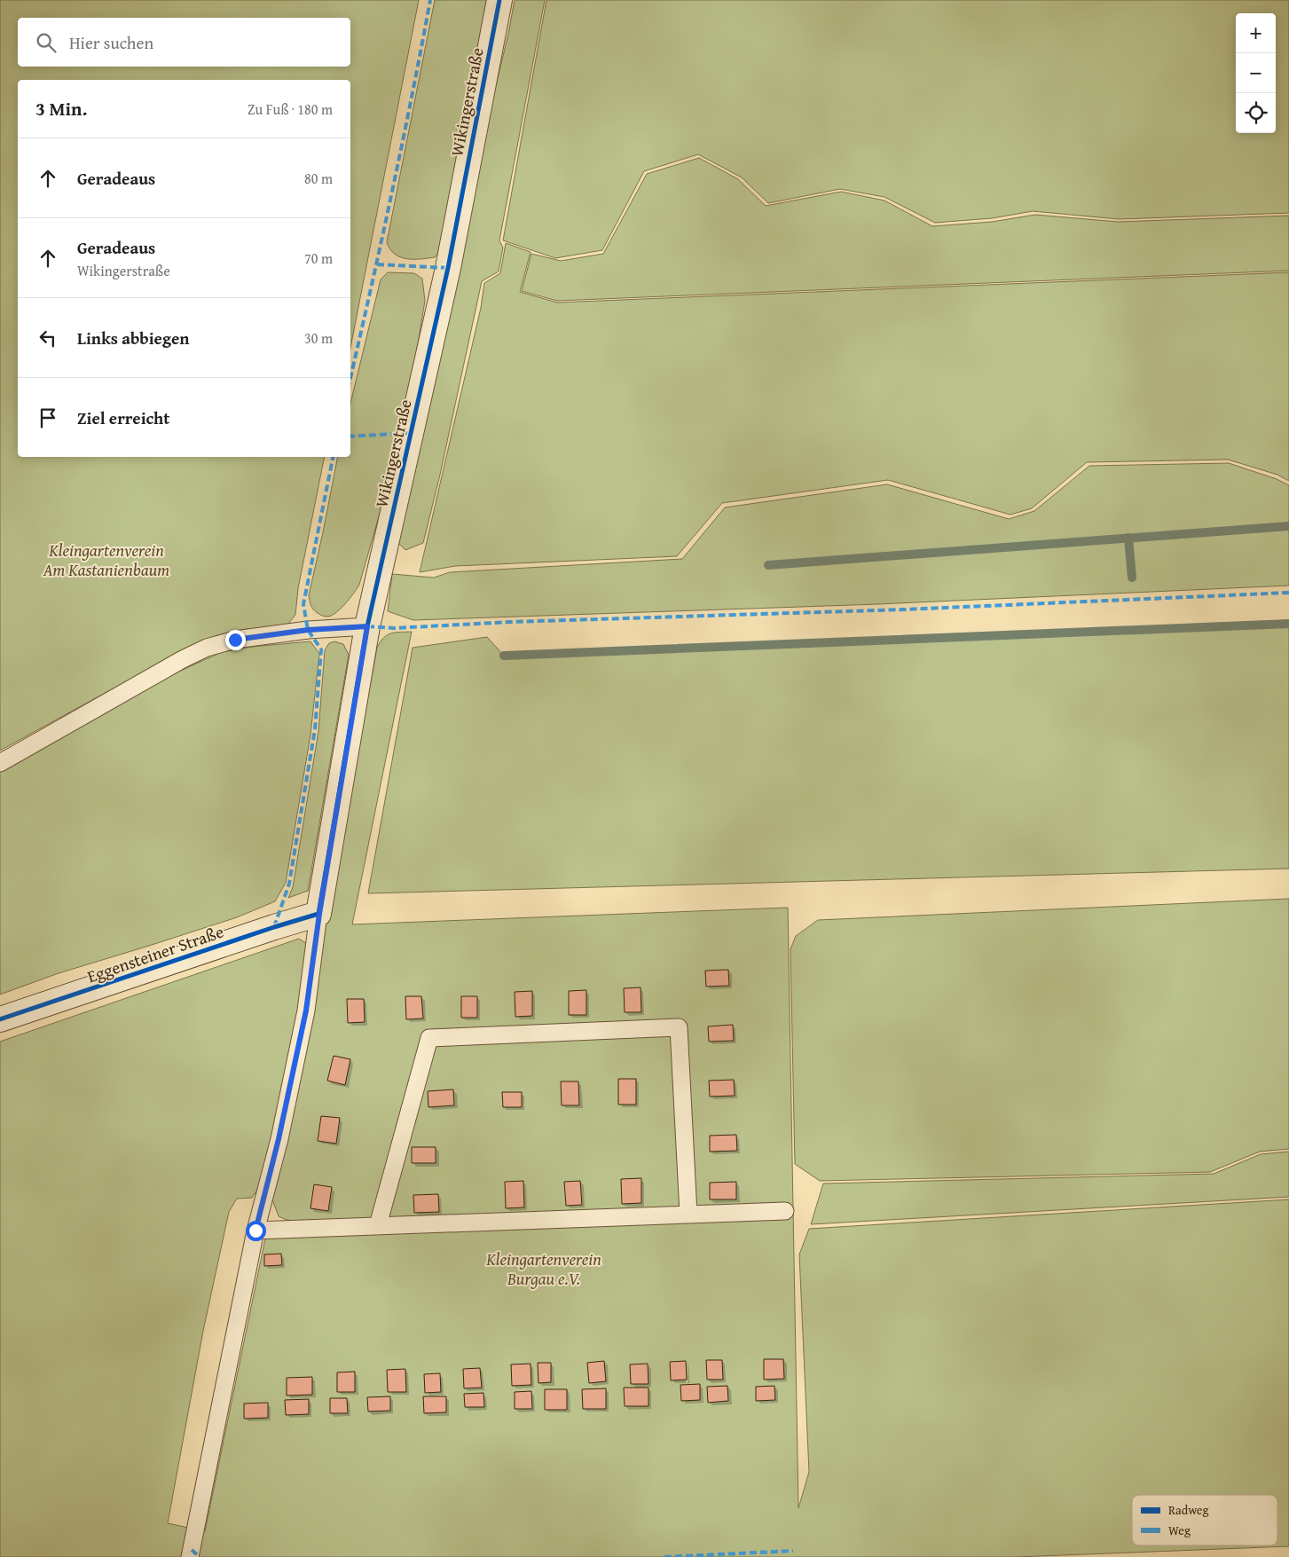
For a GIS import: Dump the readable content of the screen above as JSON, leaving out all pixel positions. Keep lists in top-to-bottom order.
{
  "streets": {
    "street": ["Wikingerstraße", "Eggensteiner Straße"]
  },
  "crossings": [
    ["Wikingerstraße", "Eggensteiner Straße"]
  ],
  "parks": ["Kleingartenverein Am Kastanienbaum", "Kleingartenverein Burgau e.V."],
  "legend": ["Radweg", "Weg"],
  "page": {
    "map_buttons": ["+", "−"],
    "search": "Hier suchen",
    "heading": ["3 Min.", "Zu Fuß · 180 m"],
    "list": [
      ["Geradeaus", "80 m"],
      ["Geradeaus", "Wikingerstraße", "70 m"],
      ["Links abbiegen", "30 m"],
      "Ziel erreicht"
    ]
  }
}
